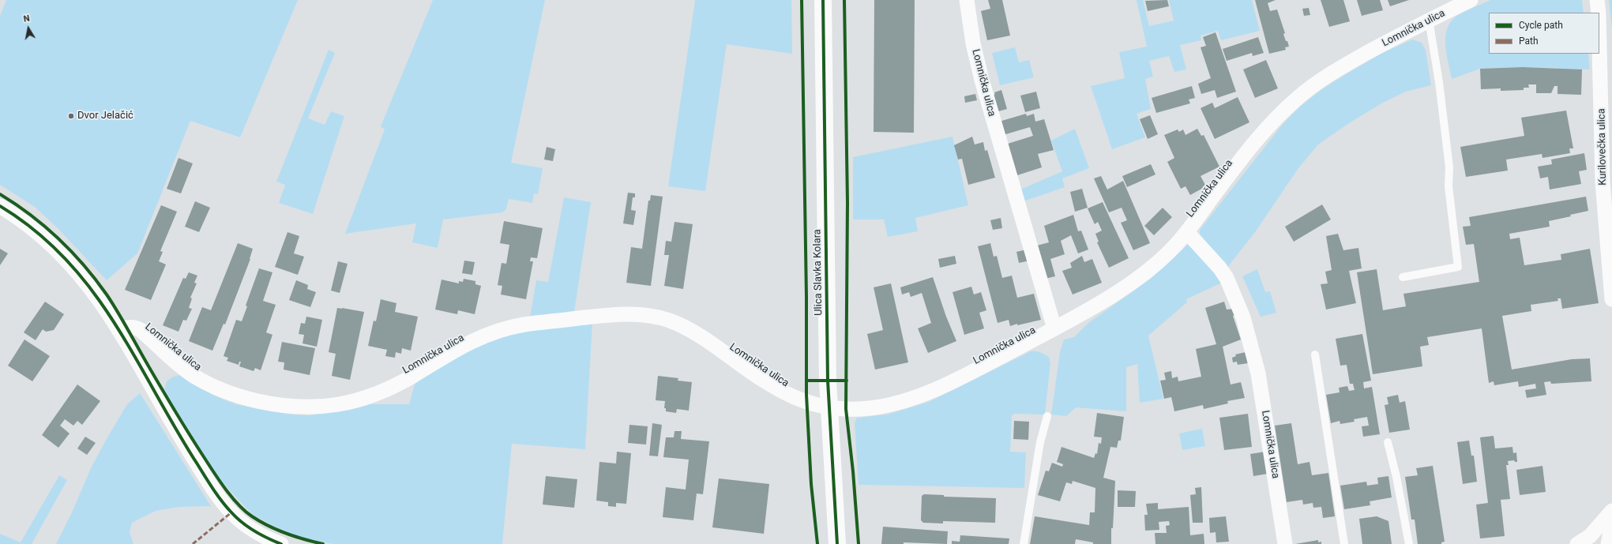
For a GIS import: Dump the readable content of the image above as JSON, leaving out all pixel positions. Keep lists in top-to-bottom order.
{
  "streets": {
    "main road": ["Ulica Slavka Kolara"],
    "street": ["Lomnička ulica", "Kurilovečka ulica"]
  },
  "crossings": [
    ["Lomnička ulica", "Ulica Slavka Kolara"]
  ],
  "places": ["Dvor Jelačić"],
  "legend": ["Cycle path", "Path"],
  "north": "top"
}
